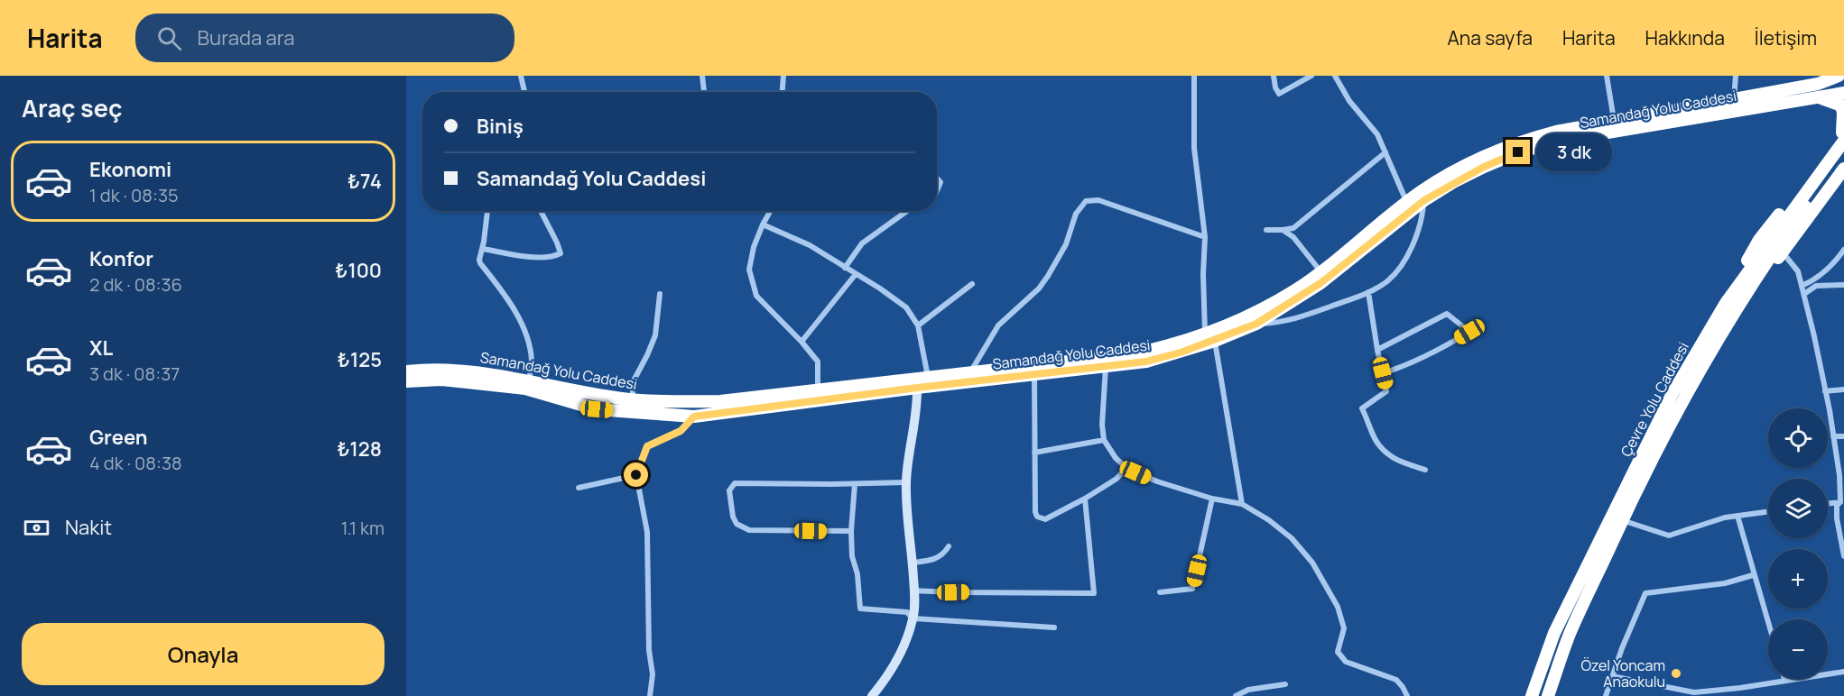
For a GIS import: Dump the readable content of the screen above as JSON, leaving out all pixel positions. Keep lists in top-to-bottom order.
{
  "streets": {
    "highway": ["Samandağ Yolu Caddesi", "Çevre Yolu Caddesi"]
  },
  "places": ["Özel Yoncam Anaokulu"],
  "page": {
    "header": "Harita",
    "search": "Burada ara",
    "nav": [
      "Ana sayfa",
      "Harita",
      "Hakkında",
      "İletişim"
    ],
    "heading": "Araç seç",
    "banner": ["Biniş", "Samandağ Yolu Caddesi"],
    "bubble": "3 dk",
    "list": [
      {
        "name": "Ekonomi",
        "note": "1 dk · 08:35",
        "value": "₺74"
      },
      {
        "name": "Konfor",
        "note": "2 dk · 08:36",
        "value": "₺100"
      },
      {
        "name": "XL",
        "note": "3 dk · 08:37",
        "value": "₺125"
      },
      {
        "name": "Green",
        "note": "4 dk · 08:38",
        "value": "₺128"
      }
    ],
    "map_buttons": ["+", "−"],
    "pay": ["Nakit", "1.1 km"],
    "buttons": "Onayla"
  }
}
